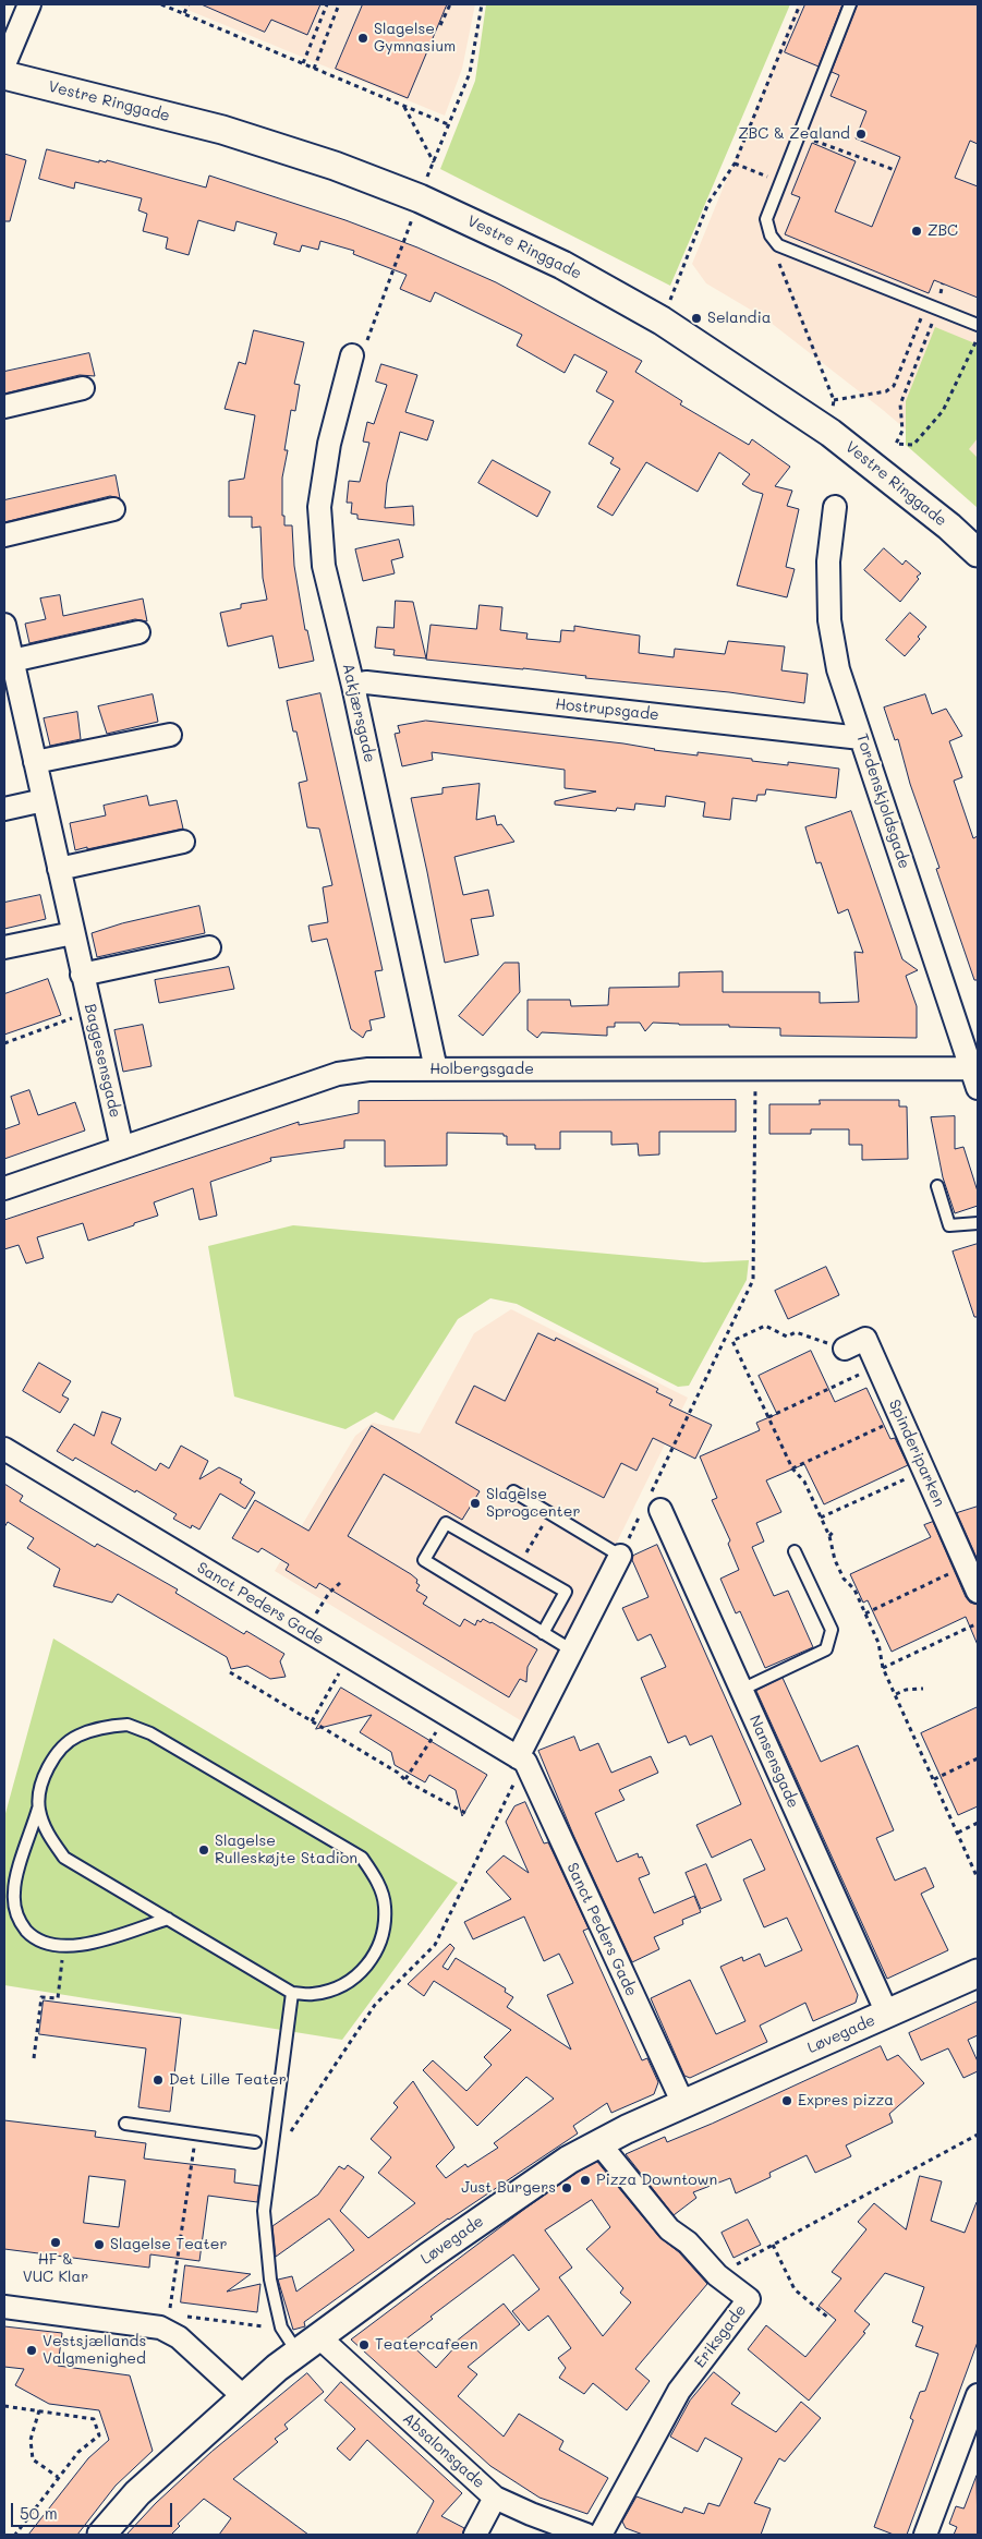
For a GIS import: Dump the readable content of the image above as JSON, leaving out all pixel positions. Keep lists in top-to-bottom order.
{
  "streets": {
    "street": [
      "Vestre Ringgade",
      "Hostrupsgade",
      "Aakjærsgade",
      "Tordenskjoldsgade",
      "Baggesensgade",
      "Holbergsgade",
      "Spinderiparken",
      "Sanct Peders Gade",
      "Nansensgade",
      "Løvegade",
      "Eriksgade",
      "Absalonsgade"
    ]
  },
  "crossings": [
    ["Hostrupsgade", "Aakjærsgade"],
    ["Hostrupsgade", "Tordenskjoldsgade"],
    ["Aakjærsgade", "Holbergsgade"],
    ["Tordenskjoldsgade", "Holbergsgade"],
    ["Baggesensgade", "Holbergsgade"],
    ["Sanct Peders Gade", "Løvegade"],
    ["Nansensgade", "Løvegade"],
    ["Løvegade", "Eriksgade"],
    ["Løvegade", "Absalonsgade"]
  ],
  "places": [
    "Slagelse Gymnasium",
    "ZBC & Zealand",
    "ZBC",
    "Selandia",
    "Slagelse Sprogcenter",
    "Slagelse Rulleskøjte Stadion",
    "Det Lille Teater",
    "Expres pizza",
    "Pizza Downtown",
    "Just Burgers",
    "HF & VUC Klar",
    "Slagelse Teater",
    "Teatercafeen",
    "Vestsjællands Valgmenighed"
  ],
  "scale_bar": "50 m"
}
